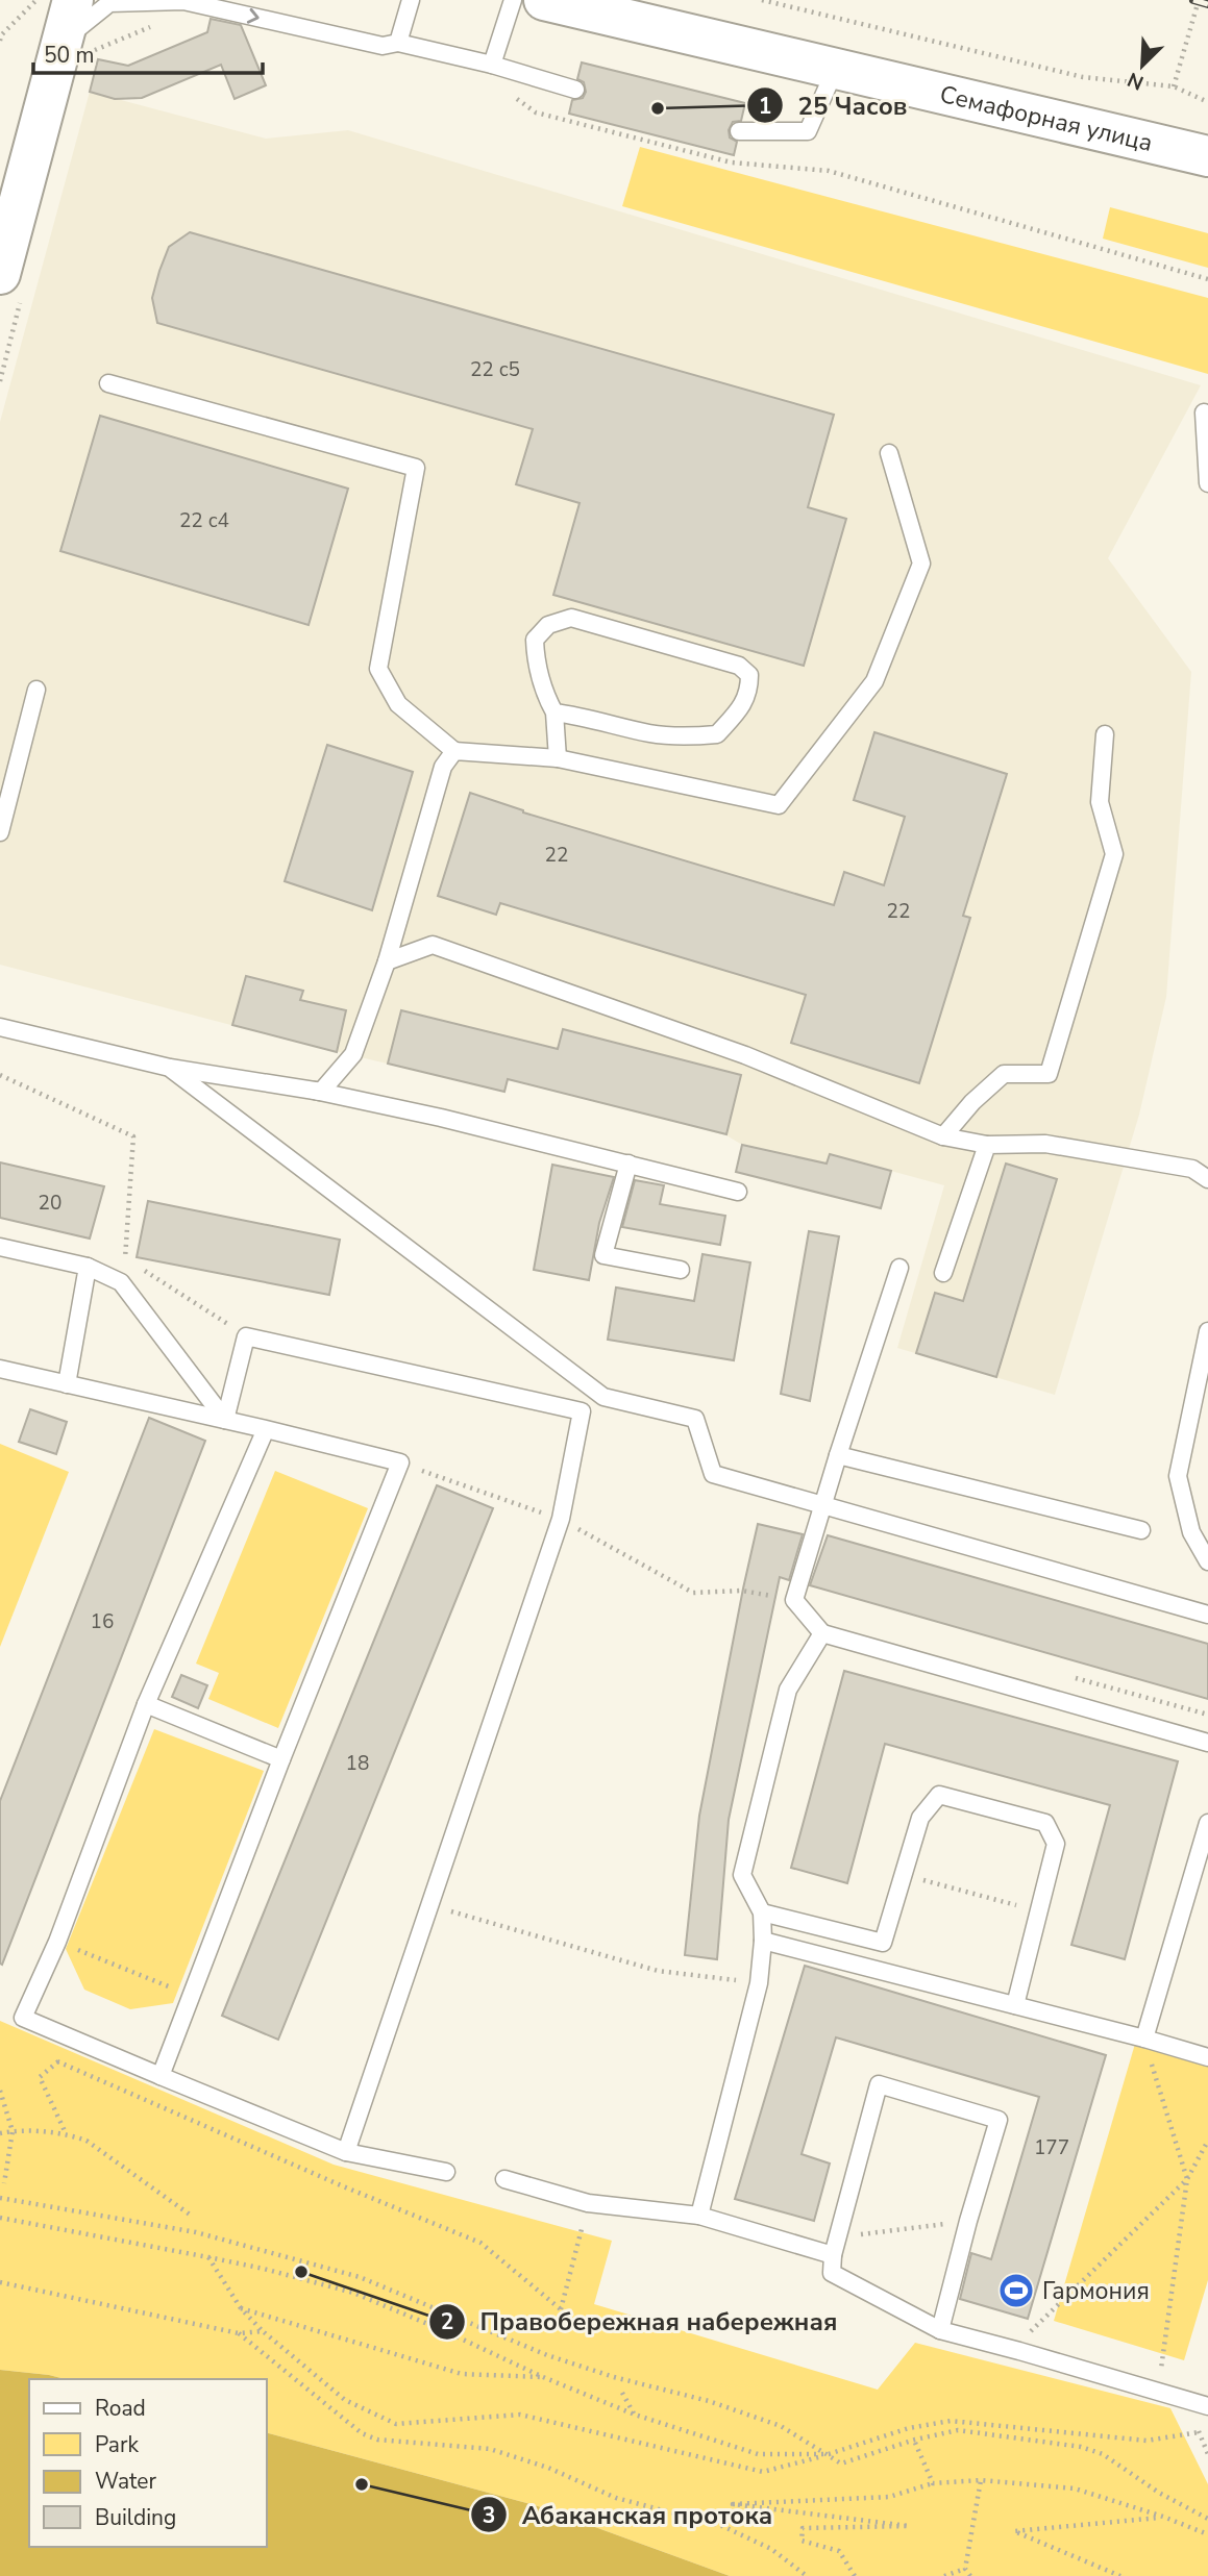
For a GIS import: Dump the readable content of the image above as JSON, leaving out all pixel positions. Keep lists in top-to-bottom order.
{
  "streets": {
    "main road": ["Семафорная улица"]
  },
  "places": {
    "other": ["25 Часов", "Правобережная набережная", "Абаканская протока"],
    "sports": ["Гармония"]
  },
  "house_numbers": [
    "22 с5",
    "22 с4",
    "22",
    "22",
    "20",
    "16",
    "18",
    "177"
  ],
  "legend": [
    "Road",
    "Park",
    "Water",
    "Building"
  ],
  "scale_bar": "50 m",
  "north": "bottom left"
}
